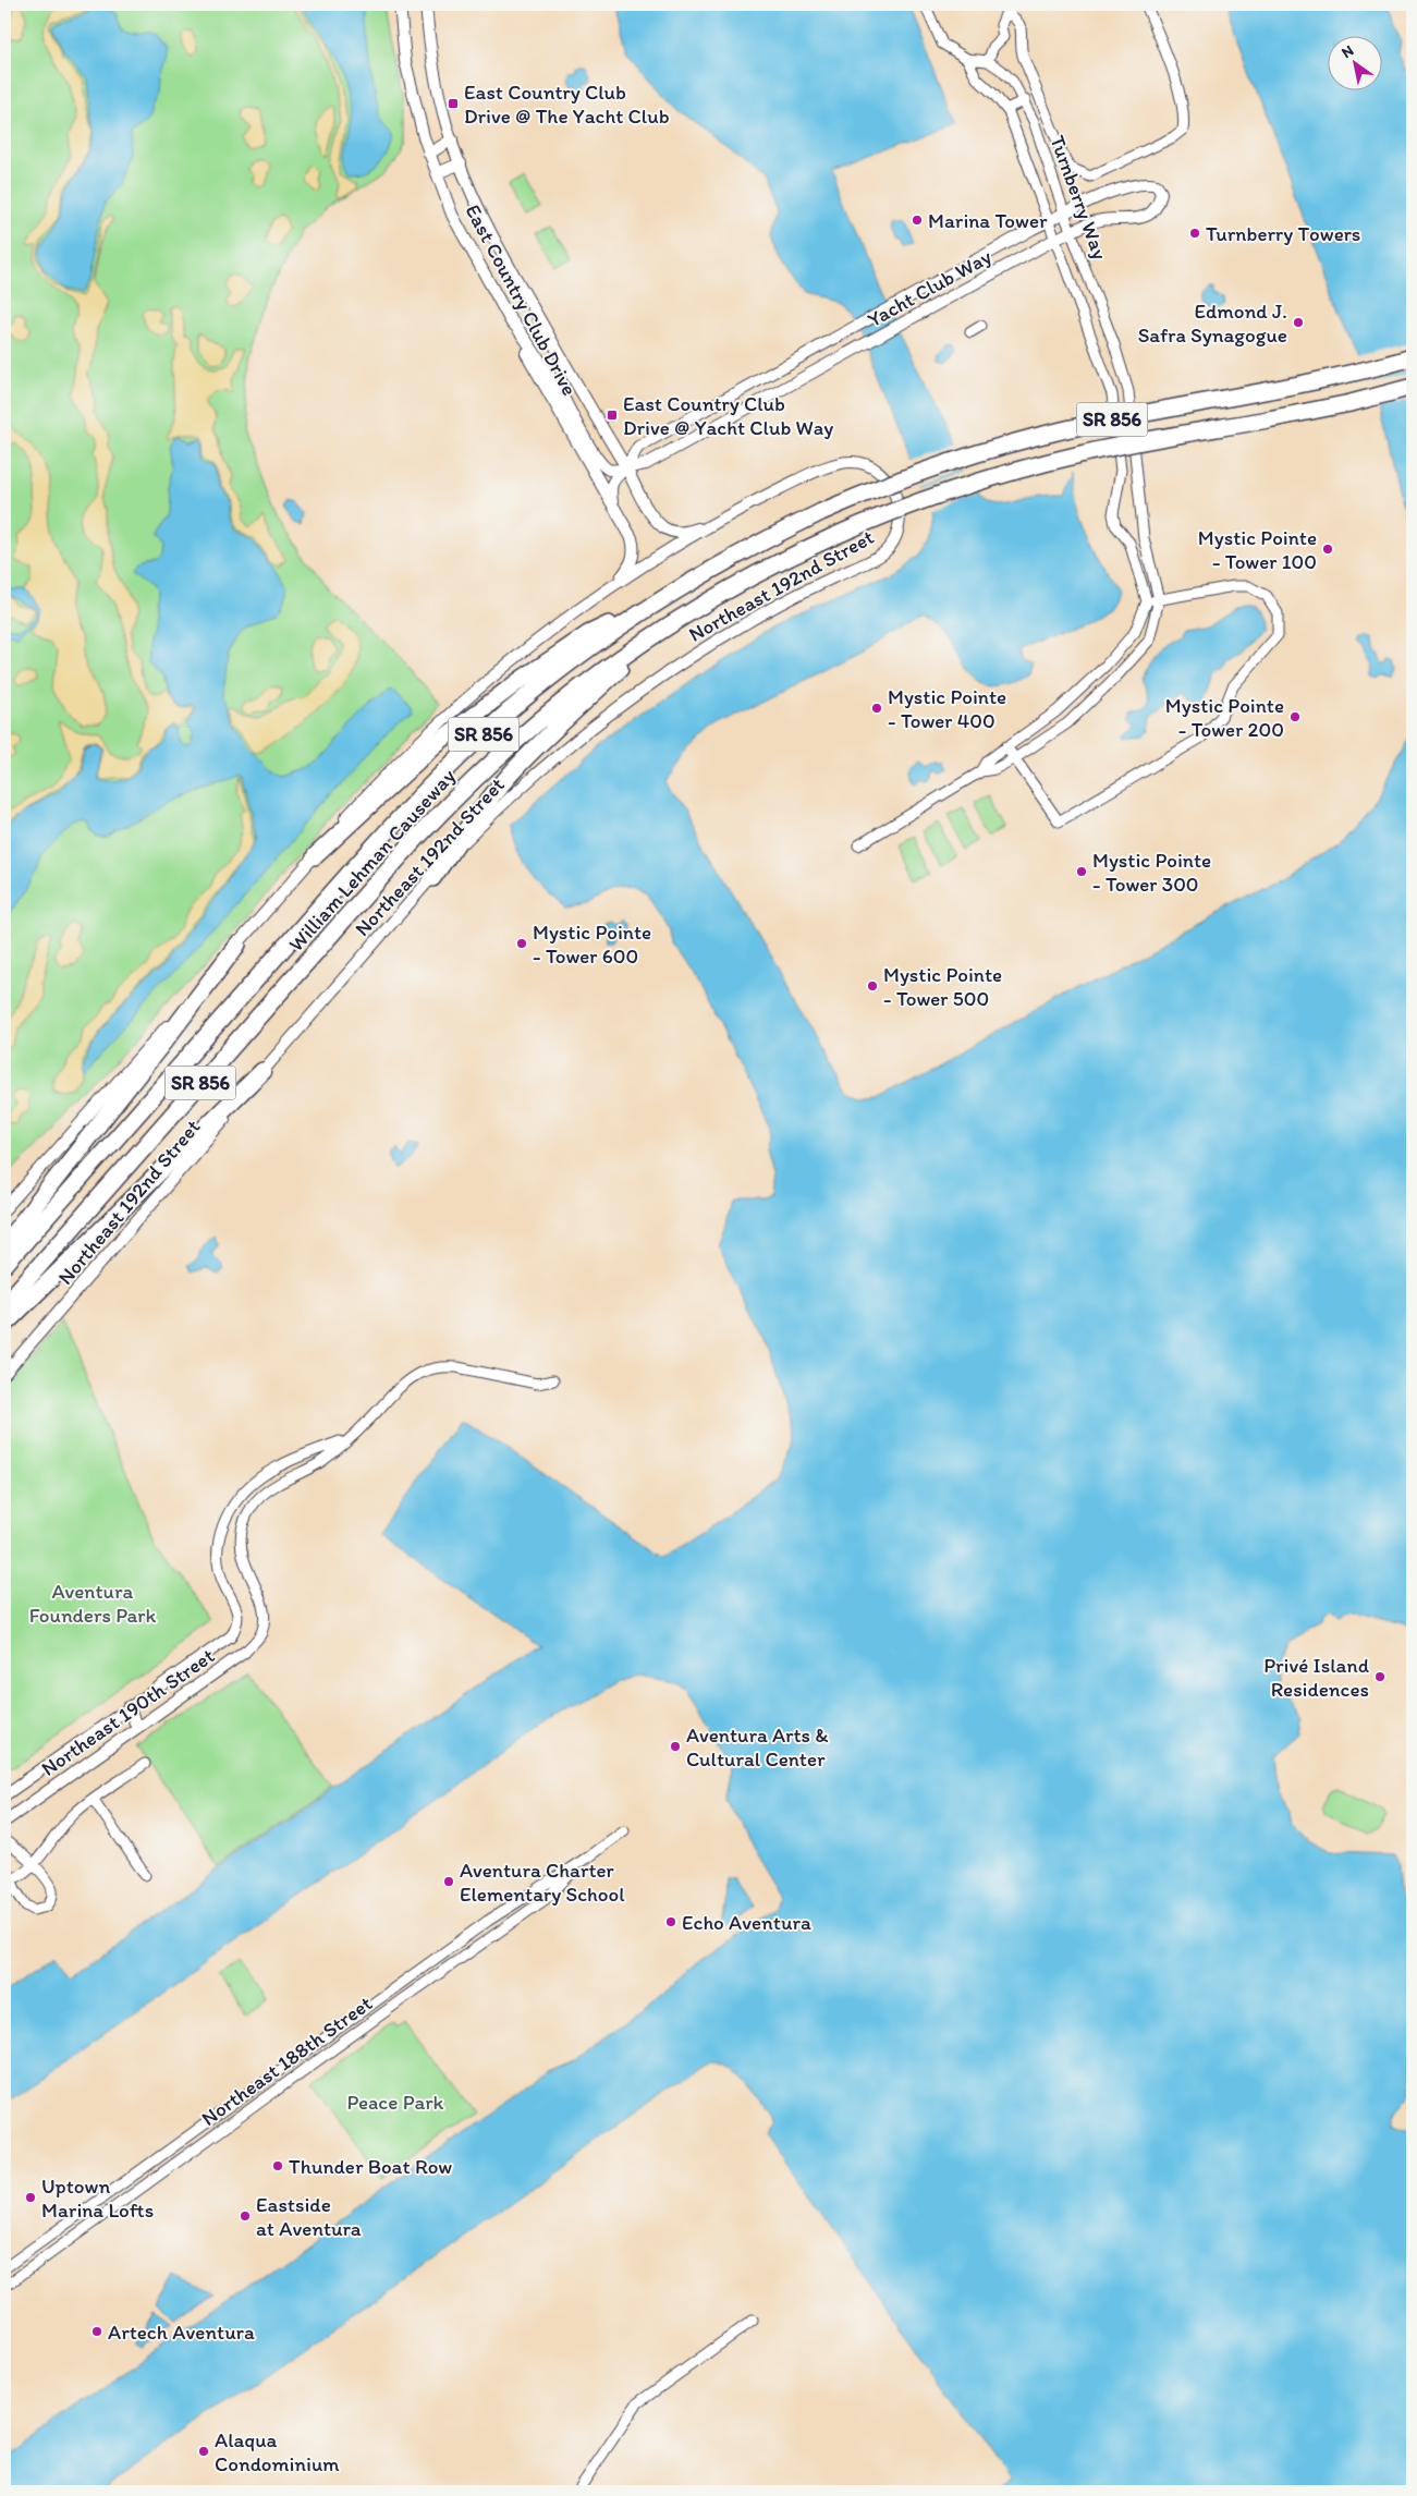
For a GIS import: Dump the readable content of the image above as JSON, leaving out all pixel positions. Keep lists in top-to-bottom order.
{
  "streets": {
    "highway": ["SR 856", "William Lehman Causeway"],
    "street": [
      "Turnberry Way",
      "Yacht Club Way",
      "East Country Club Drive",
      "Northeast 192nd Street",
      "Northeast 190th Street",
      "Northeast 188th Street"
    ]
  },
  "crossings": [
    ["Turnberry Way", "Yacht Club Way"],
    ["Yacht Club Way", "East Country Club Drive"],
    ["East Country Club Drive", "Northeast 192nd Street"]
  ],
  "parks": ["Aventura Founders Park", "Peace Park"],
  "places": {
    "transit": ["East Country Club Drive @ The Yacht Club", "East Country Club Drive @ Yacht Club Way"],
    "other": [
      "Marina Tower",
      "Turnberry Towers",
      "Edmond J. Safra Synagogue",
      "Mystic Pointe - Tower 100",
      "Mystic Pointe - Tower 400",
      "Mystic Pointe - Tower 200",
      "Mystic Pointe - Tower 300",
      "Mystic Pointe - Tower 600",
      "Mystic Pointe - Tower 500",
      "Privé Island Residences",
      "Aventura Arts & Cultural Center",
      "Aventura Charter Elementary School",
      "Echo Aventura",
      "Thunder Boat Row",
      "Uptown Marina Lofts",
      "Eastside at Aventura",
      "Artech Aventura",
      "Alaqua Condominium"
    ]
  },
  "north": "top left"
}
